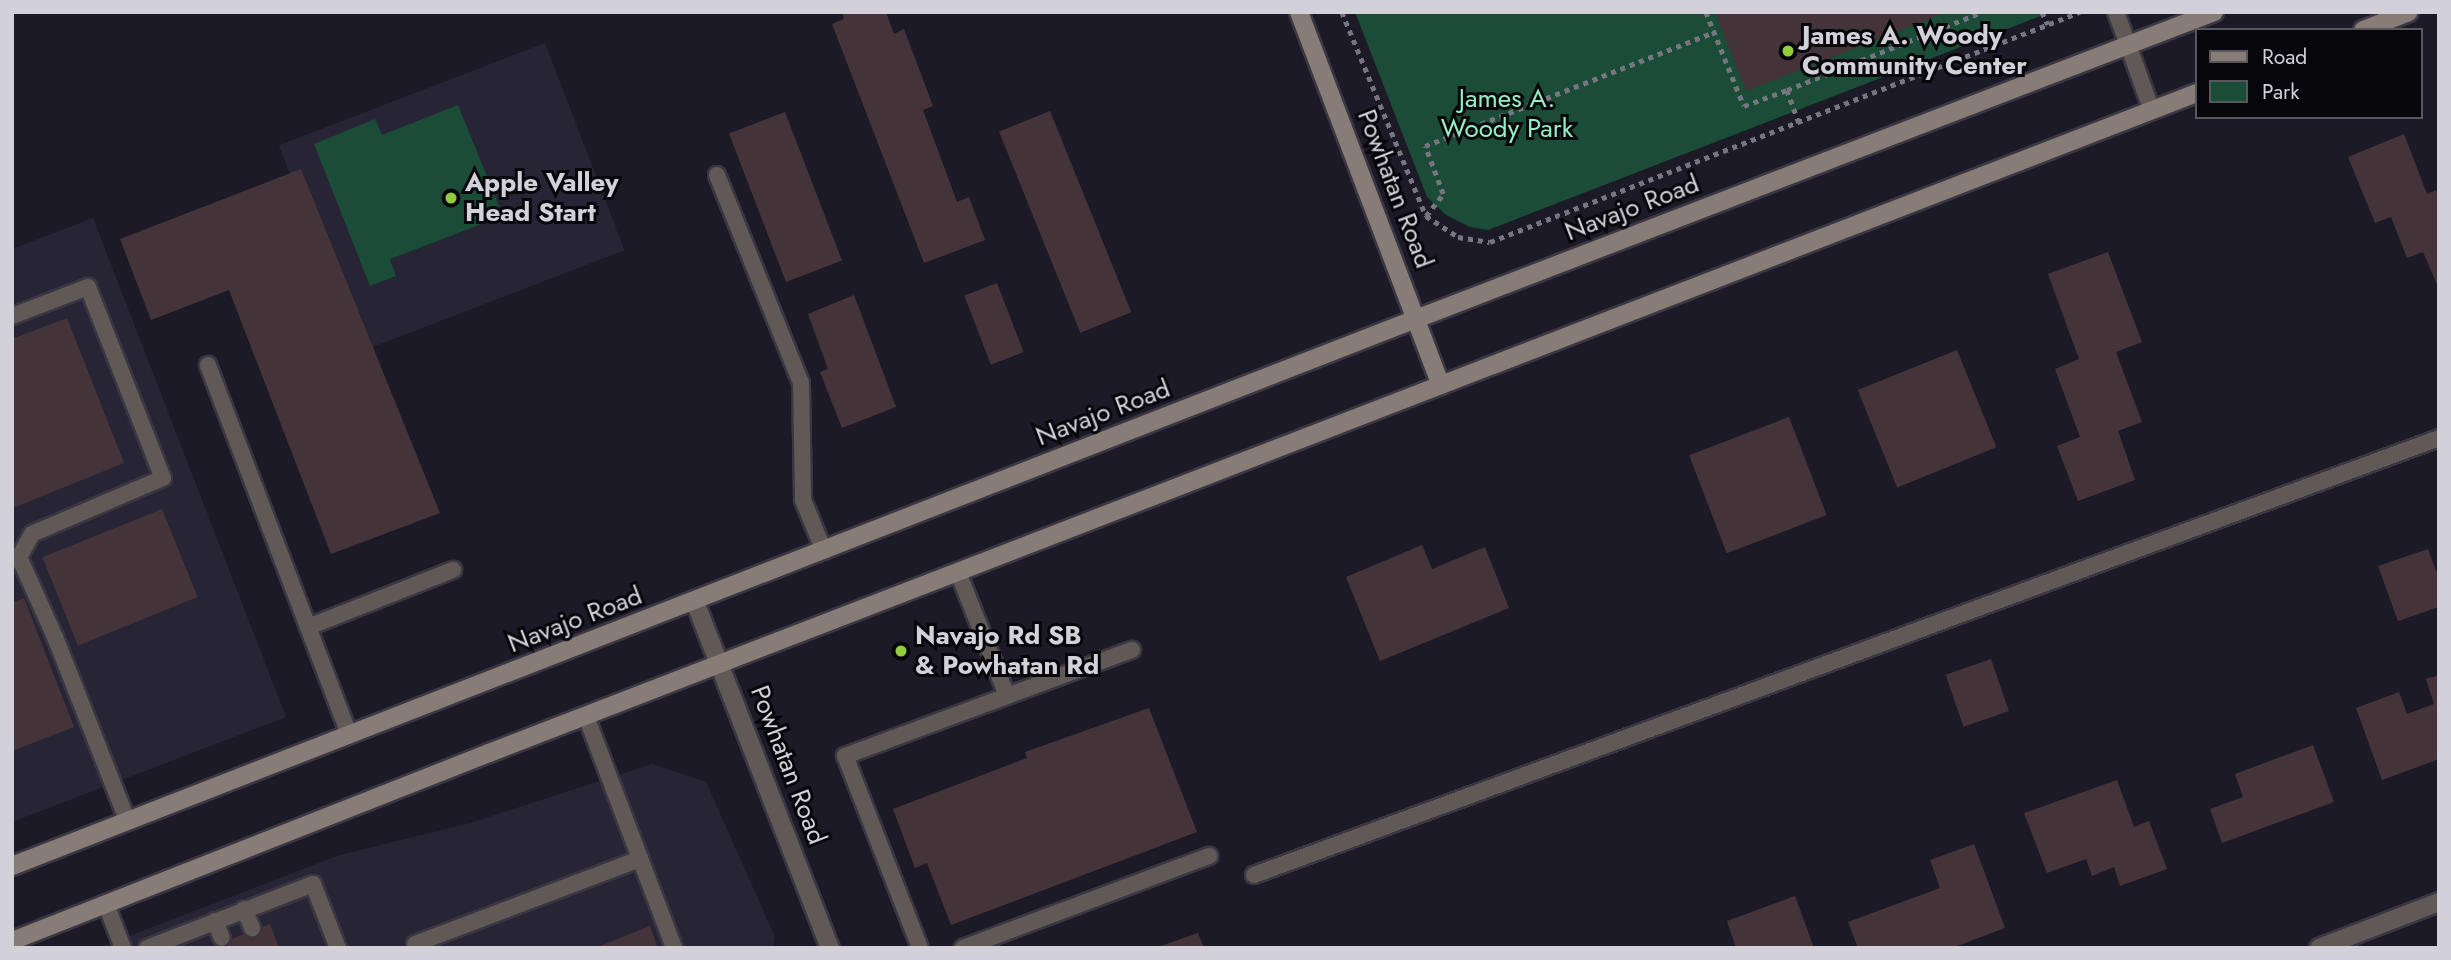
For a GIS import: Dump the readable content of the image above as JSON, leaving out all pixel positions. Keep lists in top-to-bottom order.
{
  "streets": {
    "main road": ["Powhatan Road", "Navajo Road"]
  },
  "crossings": [
    ["Powhatan Road", "Navajo Road"]
  ],
  "parks": ["James A. Woody Park"],
  "places": ["James A. Woody Community Center", "Apple Valley Head Start", "Navajo Rd SB & Powhatan Rd"],
  "legend": ["Road", "Park"]
}
